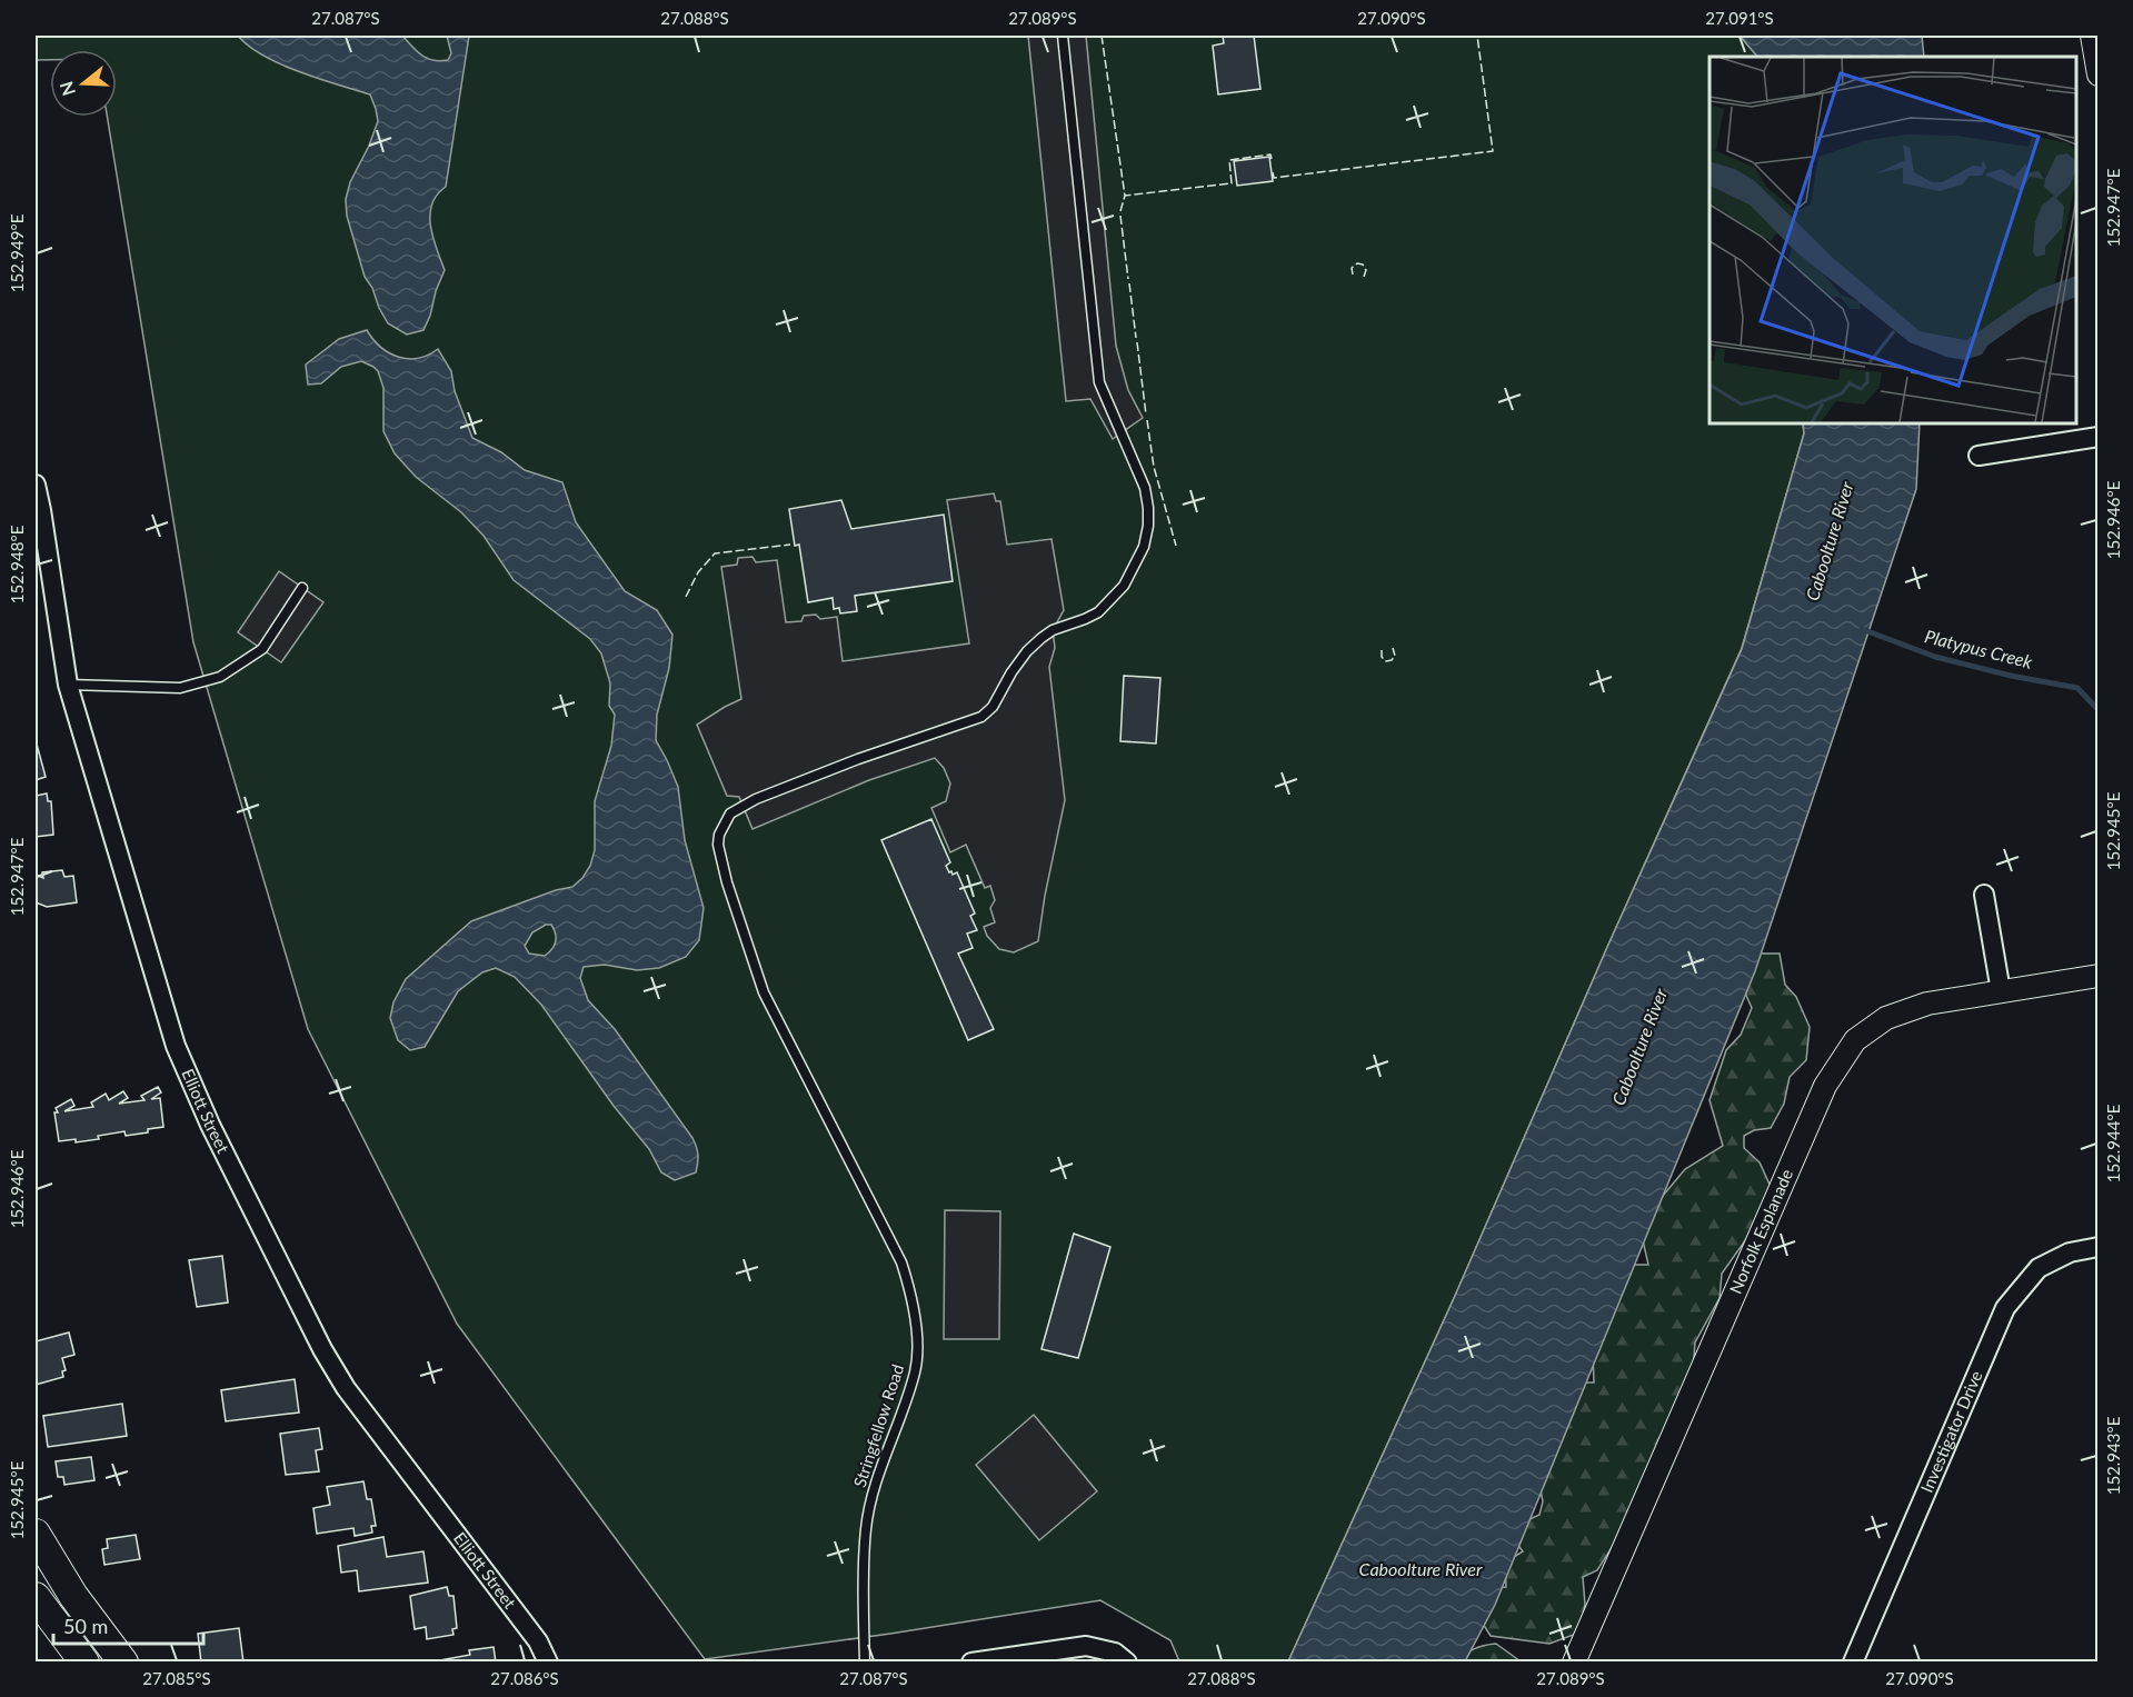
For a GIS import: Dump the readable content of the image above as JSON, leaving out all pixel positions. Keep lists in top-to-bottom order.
{
  "streets": {
    "street": ["Elliott Street", "Norfolk Esplanade", "Investigator Drive"],
    "lane": ["Stringfellow Road"]
  },
  "water": ["Caboolture River", "Platypus Creek"],
  "scale_bar": "50 m",
  "north": "left",
  "coordinates": [
    "27.087°S",
    "27.088°S",
    "27.089°S",
    "27.090°S",
    "27.091°S",
    "152.947°E",
    "152.949°E",
    "152.946°E",
    "152.948°E",
    "152.945°E",
    "152.944°E",
    "152.943°E",
    "27.085°S",
    "27.086°S"
  ]
}
